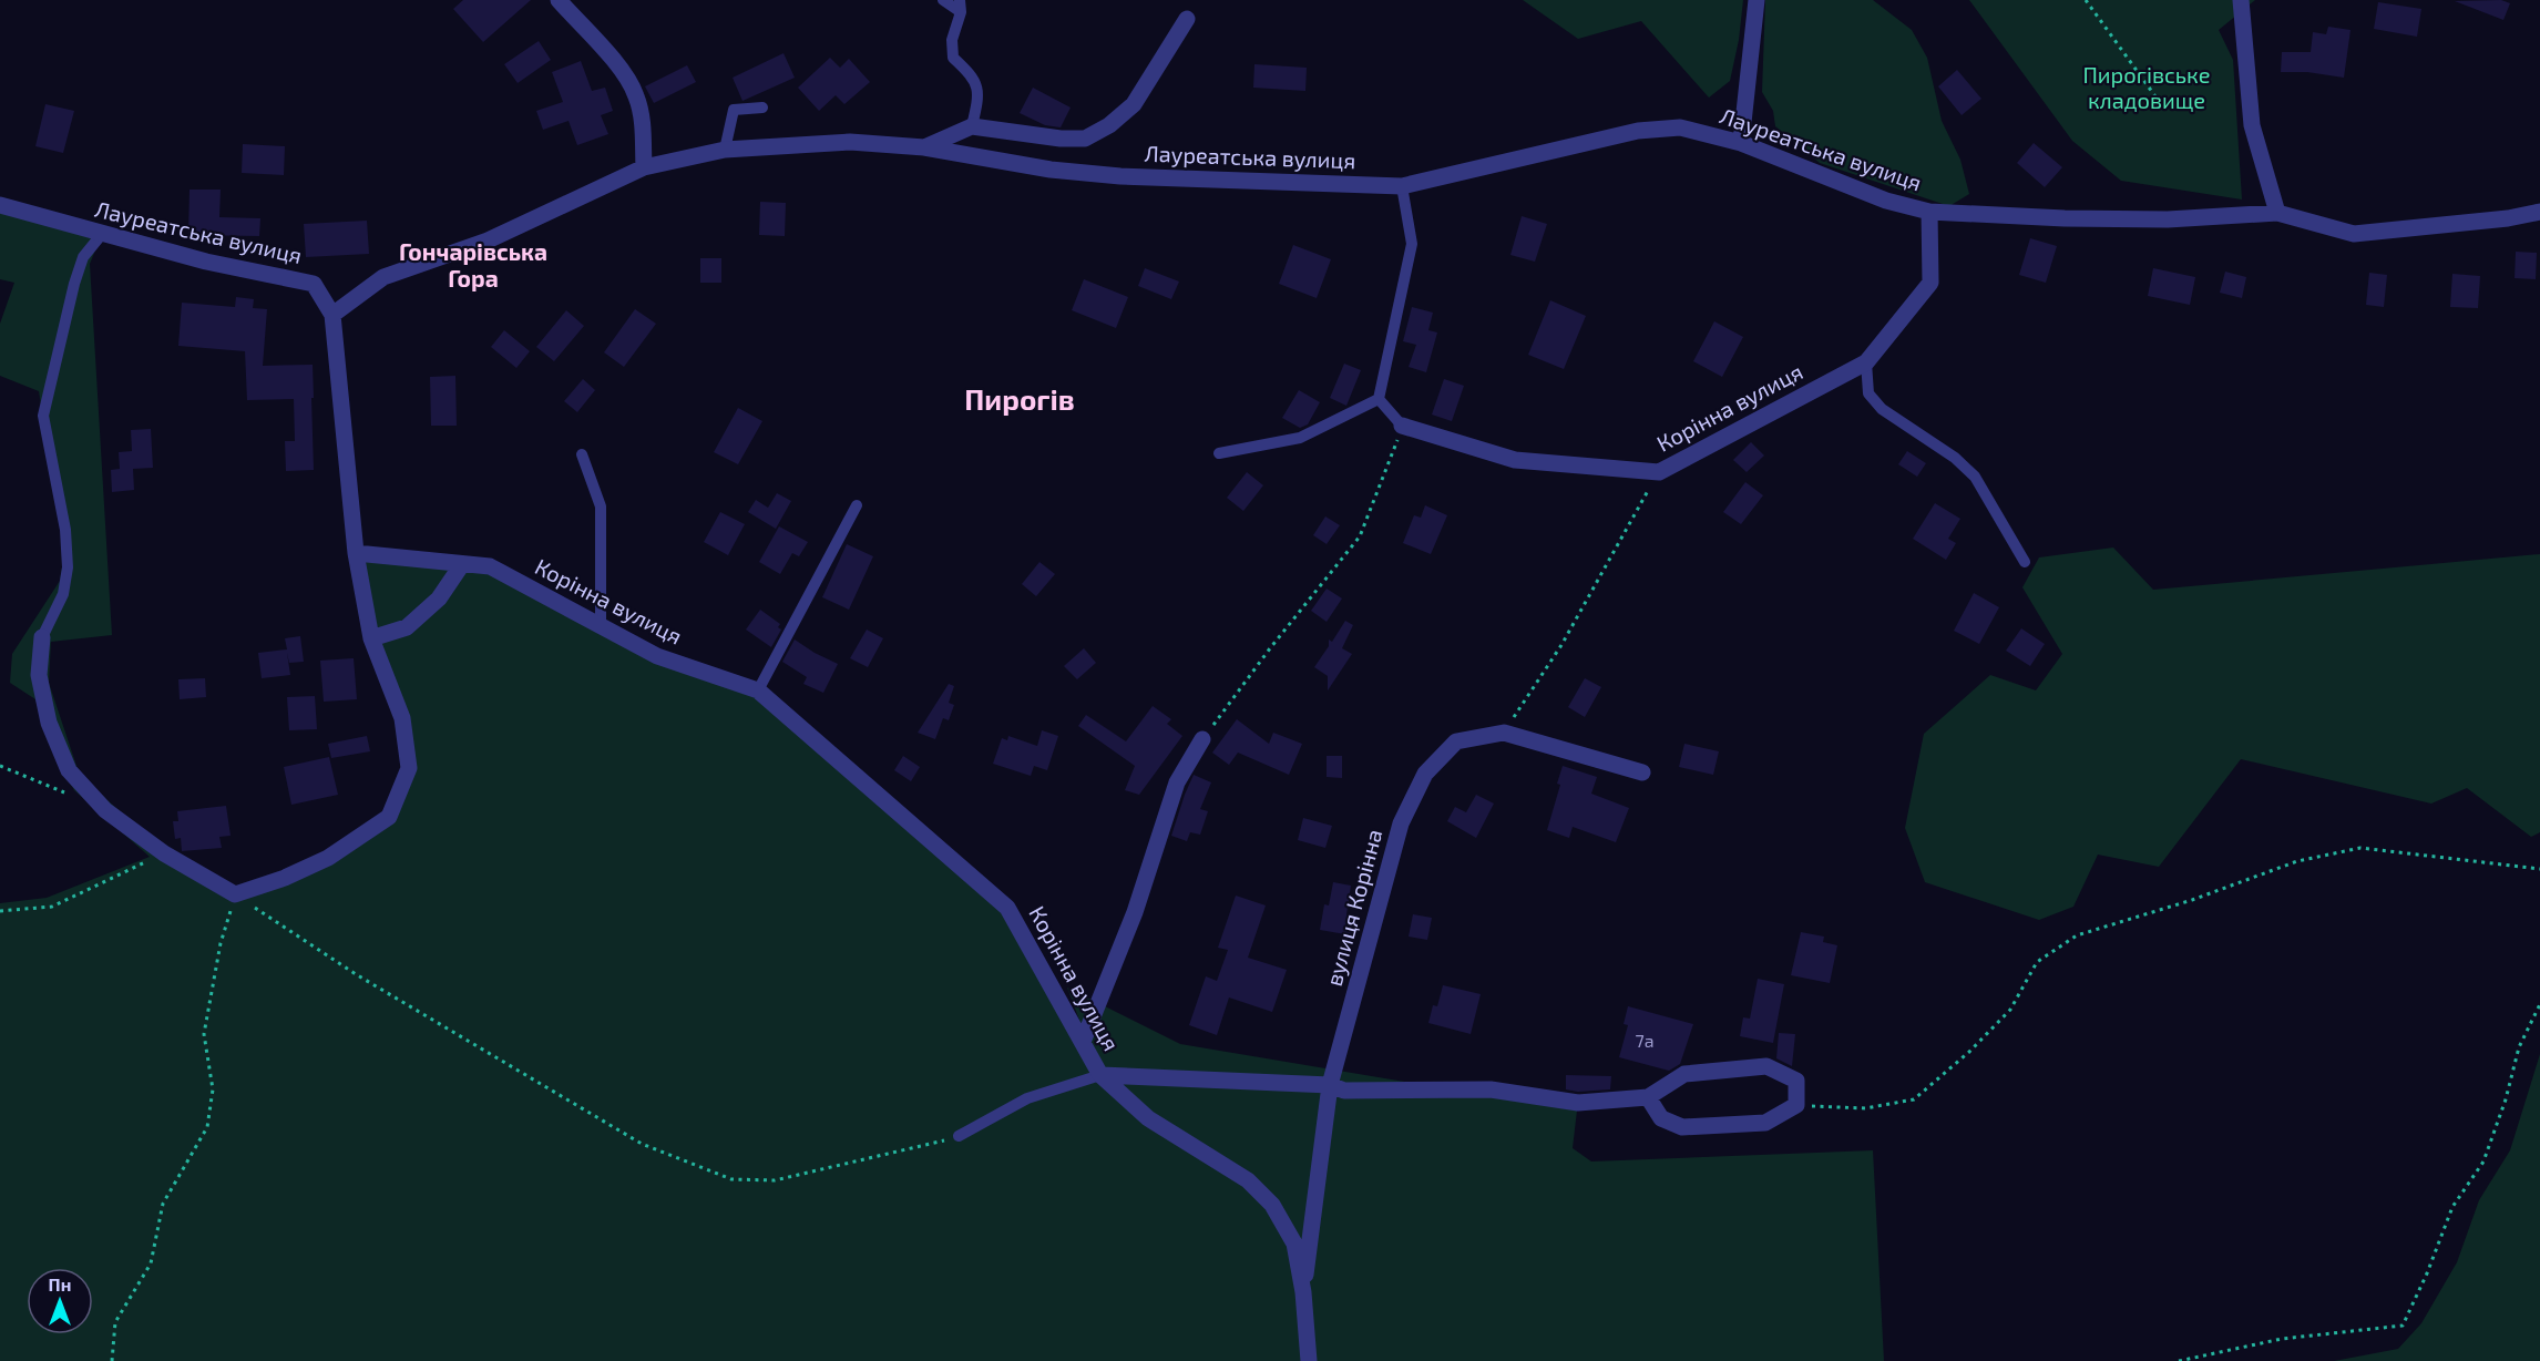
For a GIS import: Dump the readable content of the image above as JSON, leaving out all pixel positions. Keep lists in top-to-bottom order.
{
  "streets": {
    "street": ["Лауреатська вулиця", "Корінна вулиця", "вулиця Корінна"]
  },
  "crossings": [
    ["Лауреатська вулиця", "Корінна вулиця"],
    ["Корінна вулиця", "вулиця Корінна"]
  ],
  "districts": ["Гончарівська Гора", "Пирогів"],
  "parks": ["Пирогівське кладовище"],
  "house_numbers": ["7а"],
  "north": "top"
}
